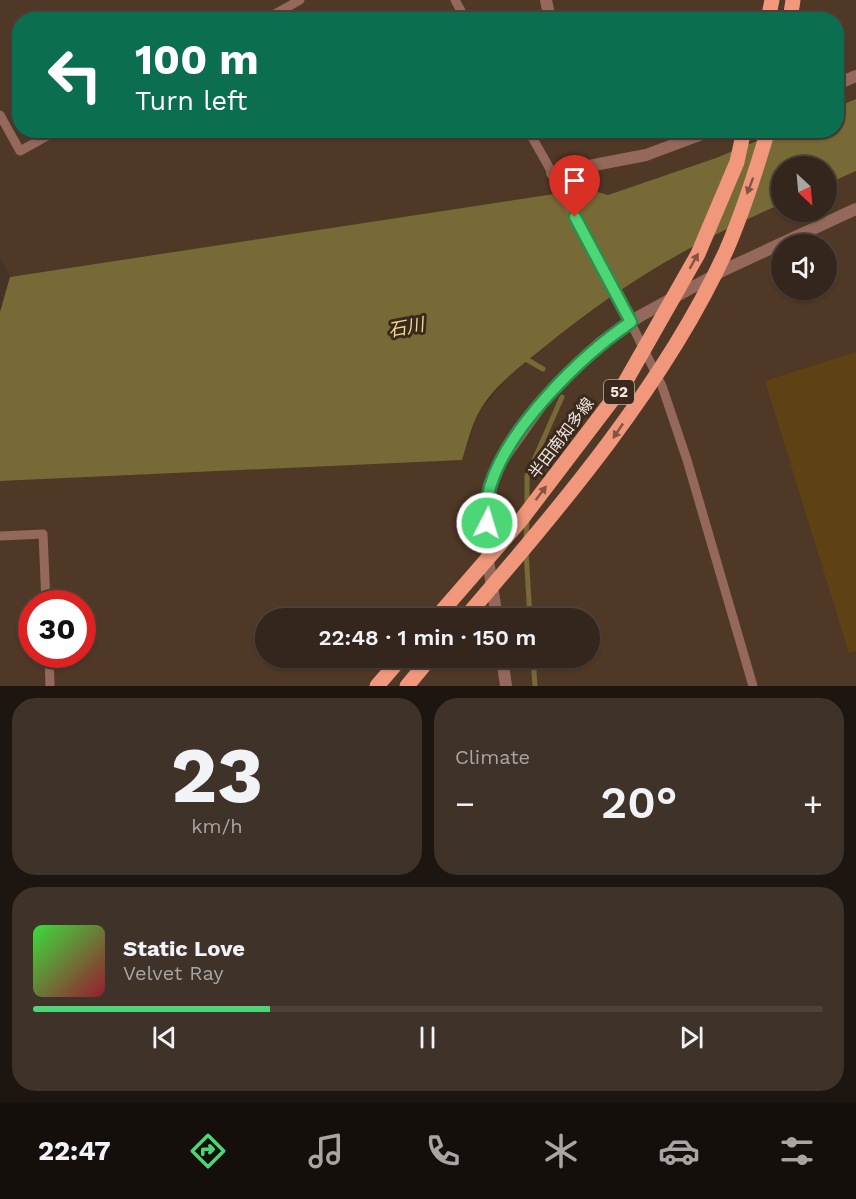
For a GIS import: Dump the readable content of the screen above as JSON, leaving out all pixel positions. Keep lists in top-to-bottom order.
{
  "streets": {
    "main road": ["52", "半田南知多線"]
  },
  "water": ["石川"],
  "north": "bottom right",
  "page": {
    "turn": ["100 m", "Turn left"],
    "limit": "30",
    "trip": "22:48 · 1 min · 150 m",
    "tile": [
      ["23", "km/h"],
      "Climate"
    ],
    "heat": ["−", "20°", "+"],
    "song": ["Static Love", "Velvet Ray"],
    "tabs": "22:47"
  }
}
